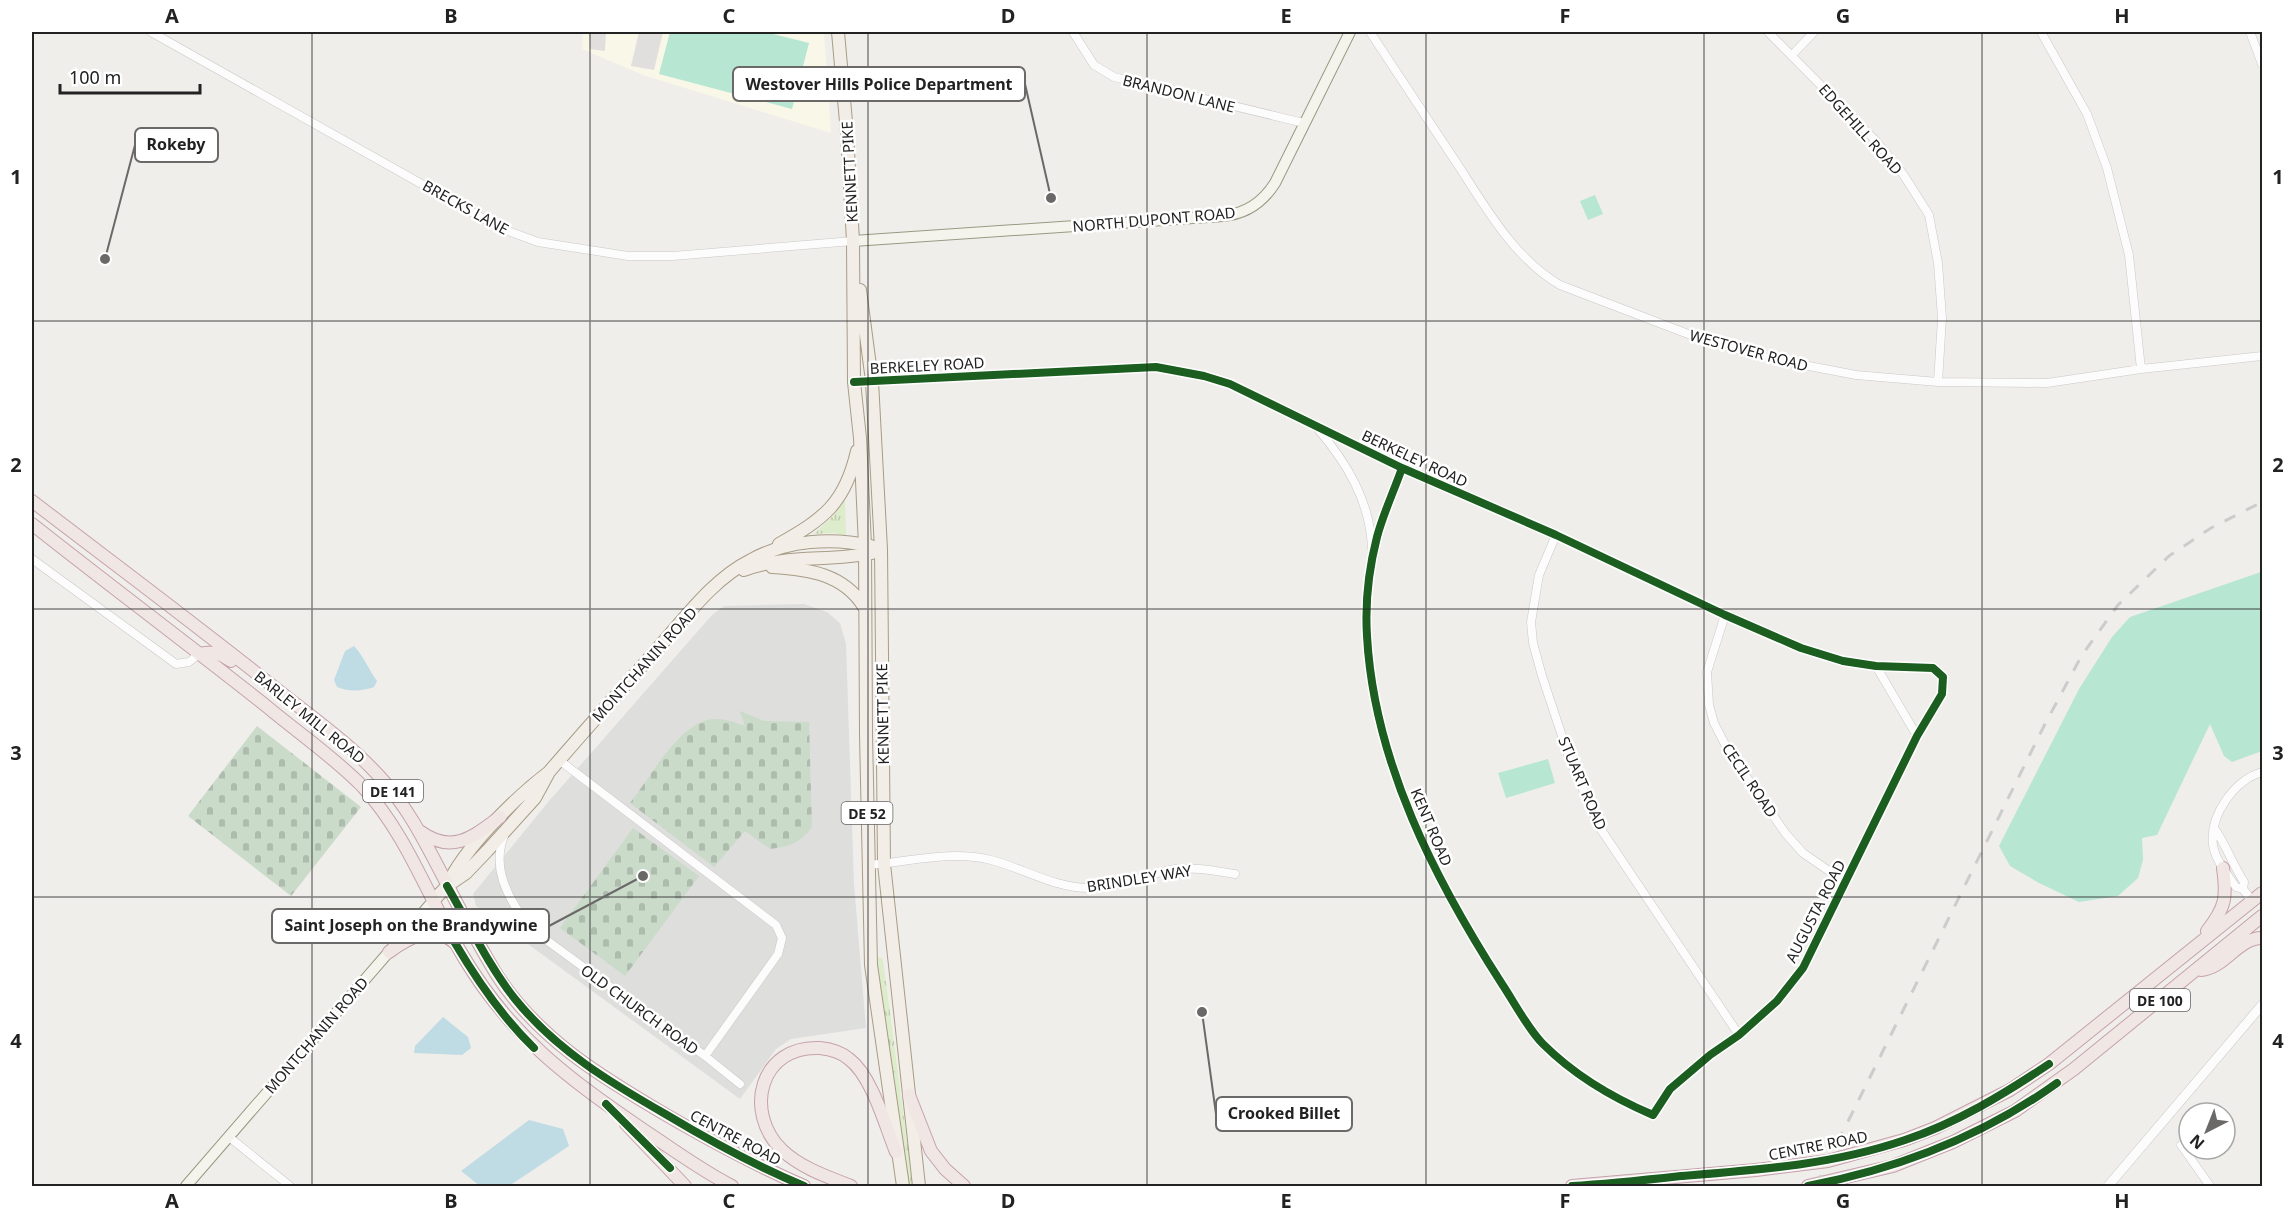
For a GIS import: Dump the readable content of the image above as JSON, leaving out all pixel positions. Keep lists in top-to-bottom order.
{
  "streets": {
    "highway": [
      "BARLEY MILL ROAD",
      "DE 141",
      "DE 100",
      "CENTRE ROAD"
    ],
    "main road": [
      "KENNETT PIKE",
      "NORTH DUPONT ROAD",
      "MONTCHANIN ROAD",
      "DE 52"
    ],
    "street": [
      "BRANDON LANE",
      "EDGEHILL ROAD",
      "BRECKS LANE",
      "WESTOVER ROAD",
      "BERKELEY ROAD",
      "CECIL ROAD",
      "STUART ROAD",
      "KENT ROAD",
      "BRINDLEY WAY",
      "AUGUSTA ROAD",
      "OLD CHURCH ROAD"
    ]
  },
  "crossings": [
    ["BRANDON LANE", "NORTH DUPONT ROAD"],
    ["EDGEHILL ROAD", "WESTOVER ROAD"],
    ["KENNETT PIKE", "BRECKS LANE"],
    ["KENNETT PIKE", "NORTH DUPONT ROAD"],
    ["KENNETT PIKE", "BERKELEY ROAD"],
    ["KENNETT PIKE", "MONTCHANIN ROAD"],
    ["KENNETT PIKE", "BRINDLEY WAY"],
    ["BRECKS LANE", "NORTH DUPONT ROAD"],
    ["BERKELEY ROAD", "CECIL ROAD"],
    ["BERKELEY ROAD", "STUART ROAD"],
    ["BERKELEY ROAD", "KENT ROAD"],
    ["BERKELEY ROAD", "AUGUSTA ROAD"],
    ["MONTCHANIN ROAD", "BARLEY MILL ROAD"],
    ["MONTCHANIN ROAD", "OLD CHURCH ROAD"],
    ["BARLEY MILL ROAD", "CENTRE ROAD"],
    ["CECIL ROAD", "AUGUSTA ROAD"],
    ["STUART ROAD", "AUGUSTA ROAD"],
    ["KENT ROAD", "AUGUSTA ROAD"]
  ],
  "places": [
    "Westover Hills Police Department",
    "Rokeby",
    "Saint Joseph on the Brandywine",
    "Crooked Billet"
  ],
  "scale_bar": "100 m",
  "north": "bottom left",
  "grid": {
    "columns": [
      "A",
      "B",
      "C",
      "D",
      "E",
      "F",
      "G",
      "H"
    ],
    "rows": [
      "1",
      "2",
      "3",
      "4"
    ]
  }
}
